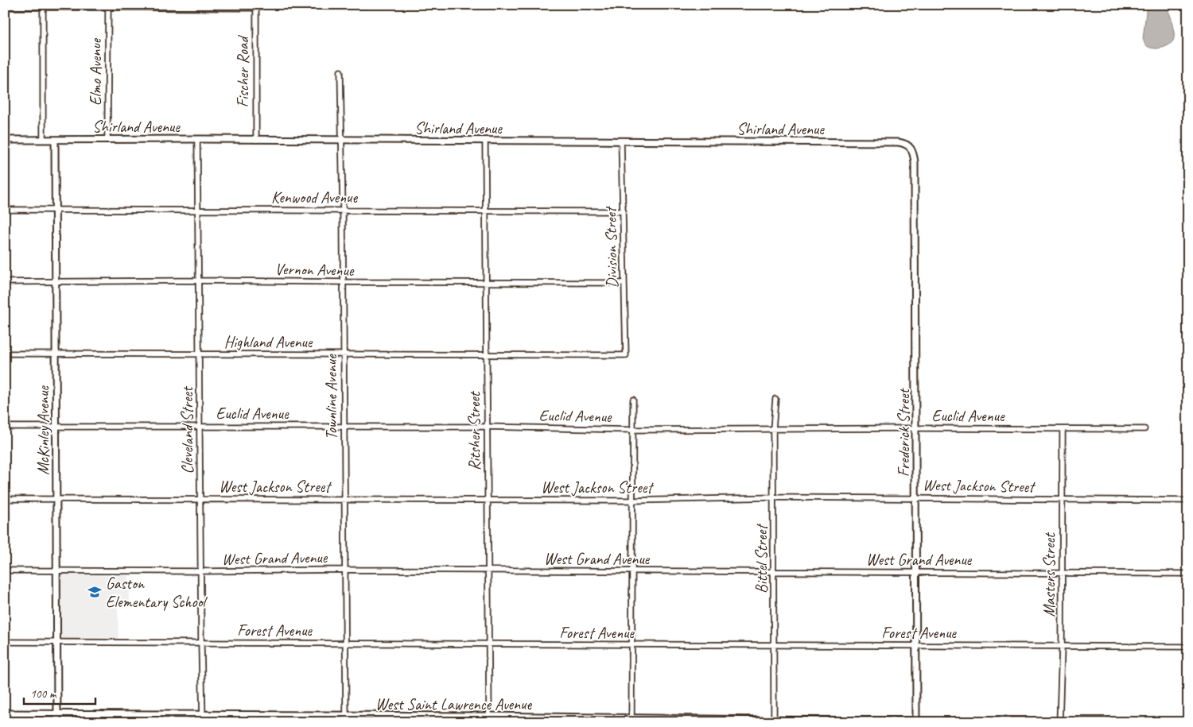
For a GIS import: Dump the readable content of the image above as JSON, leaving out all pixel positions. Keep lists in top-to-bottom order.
{
  "streets": {
    "street": [
      "Elmo Avenue",
      "Fischer Road",
      "Shirland Avenue",
      "Kenwood Avenue",
      "Division Street",
      "Vernon Avenue",
      "Highland Avenue",
      "Townline Avenue",
      "Euclid Avenue",
      "McKinley Avenue",
      "Cleveland Street",
      "Ritsher Street",
      "Frederick Street",
      "West Jackson Street",
      "West Grand Avenue",
      "Bittel Street",
      "Masters Street",
      "Forest Avenue",
      "West Saint Lawrence Avenue"
    ]
  },
  "crossings": [
    ["Elmo Avenue", "Shirland Avenue"],
    ["Fischer Road", "Shirland Avenue"],
    ["Shirland Avenue", "Division Street"],
    ["Shirland Avenue", "Townline Avenue"],
    ["Shirland Avenue", "McKinley Avenue"],
    ["Shirland Avenue", "Cleveland Street"],
    ["Shirland Avenue", "Ritsher Street"],
    ["Shirland Avenue", "Frederick Street"],
    ["Kenwood Avenue", "Division Street"],
    ["Kenwood Avenue", "Townline Avenue"],
    ["Kenwood Avenue", "McKinley Avenue"],
    ["Kenwood Avenue", "Cleveland Street"],
    ["Kenwood Avenue", "Ritsher Street"],
    ["Division Street", "Vernon Avenue"],
    ["Division Street", "Highland Avenue"],
    ["Vernon Avenue", "Townline Avenue"],
    ["Vernon Avenue", "McKinley Avenue"],
    ["Vernon Avenue", "Cleveland Street"],
    ["Vernon Avenue", "Ritsher Street"],
    ["Highland Avenue", "Townline Avenue"],
    ["Highland Avenue", "McKinley Avenue"],
    ["Highland Avenue", "Cleveland Street"],
    ["Highland Avenue", "Ritsher Street"],
    ["Townline Avenue", "Euclid Avenue"],
    ["Townline Avenue", "West Jackson Street"],
    ["Townline Avenue", "West Grand Avenue"],
    ["Townline Avenue", "Forest Avenue"],
    ["Townline Avenue", "West Saint Lawrence Avenue"],
    ["Euclid Avenue", "McKinley Avenue"],
    ["Euclid Avenue", "Cleveland Street"],
    ["Euclid Avenue", "Ritsher Street"],
    ["Euclid Avenue", "Frederick Street"],
    ["Euclid Avenue", "Bittel Street"],
    ["Euclid Avenue", "Masters Street"],
    ["McKinley Avenue", "West Jackson Street"],
    ["McKinley Avenue", "West Grand Avenue"],
    ["McKinley Avenue", "Forest Avenue"],
    ["McKinley Avenue", "West Saint Lawrence Avenue"],
    ["Cleveland Street", "West Jackson Street"],
    ["Cleveland Street", "West Grand Avenue"],
    ["Cleveland Street", "Forest Avenue"],
    ["Cleveland Street", "West Saint Lawrence Avenue"],
    ["Ritsher Street", "West Jackson Street"],
    ["Ritsher Street", "West Grand Avenue"],
    ["Ritsher Street", "Forest Avenue"],
    ["Ritsher Street", "West Saint Lawrence Avenue"],
    ["Frederick Street", "West Jackson Street"],
    ["Frederick Street", "West Grand Avenue"],
    ["Frederick Street", "Forest Avenue"],
    ["Frederick Street", "West Saint Lawrence Avenue"],
    ["West Jackson Street", "Bittel Street"],
    ["West Jackson Street", "Masters Street"],
    ["West Grand Avenue", "Bittel Street"],
    ["West Grand Avenue", "Masters Street"],
    ["Bittel Street", "Forest Avenue"],
    ["Bittel Street", "West Saint Lawrence Avenue"],
    ["Masters Street", "Forest Avenue"],
    ["Masters Street", "West Saint Lawrence Avenue"]
  ],
  "places": {
    "school or university": ["Gaston Elementary School"]
  },
  "scale_bar": "100 m"
}
